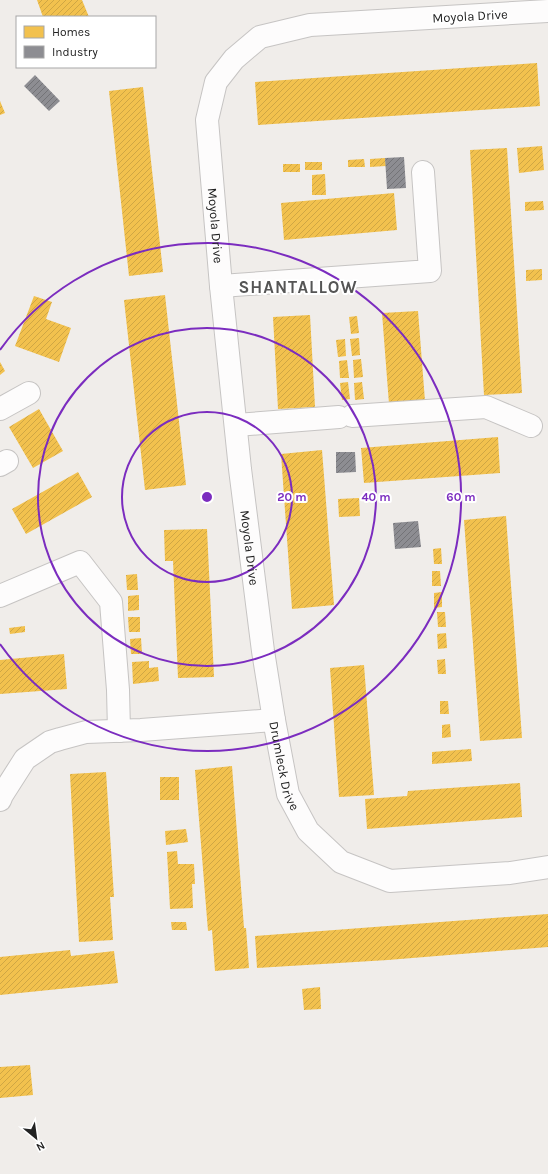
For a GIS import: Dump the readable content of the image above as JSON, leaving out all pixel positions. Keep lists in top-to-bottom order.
{
  "streets": {
    "street": ["Moyola Drive", "Drumleck Drive"]
  },
  "crossings": [
    ["Moyola Drive", "Drumleck Drive"]
  ],
  "districts": ["SHANTALLOW"],
  "legend": ["Homes", "Industry"],
  "north": "bottom right",
  "rings": ["20 m", "40 m", "60 m"]
}
